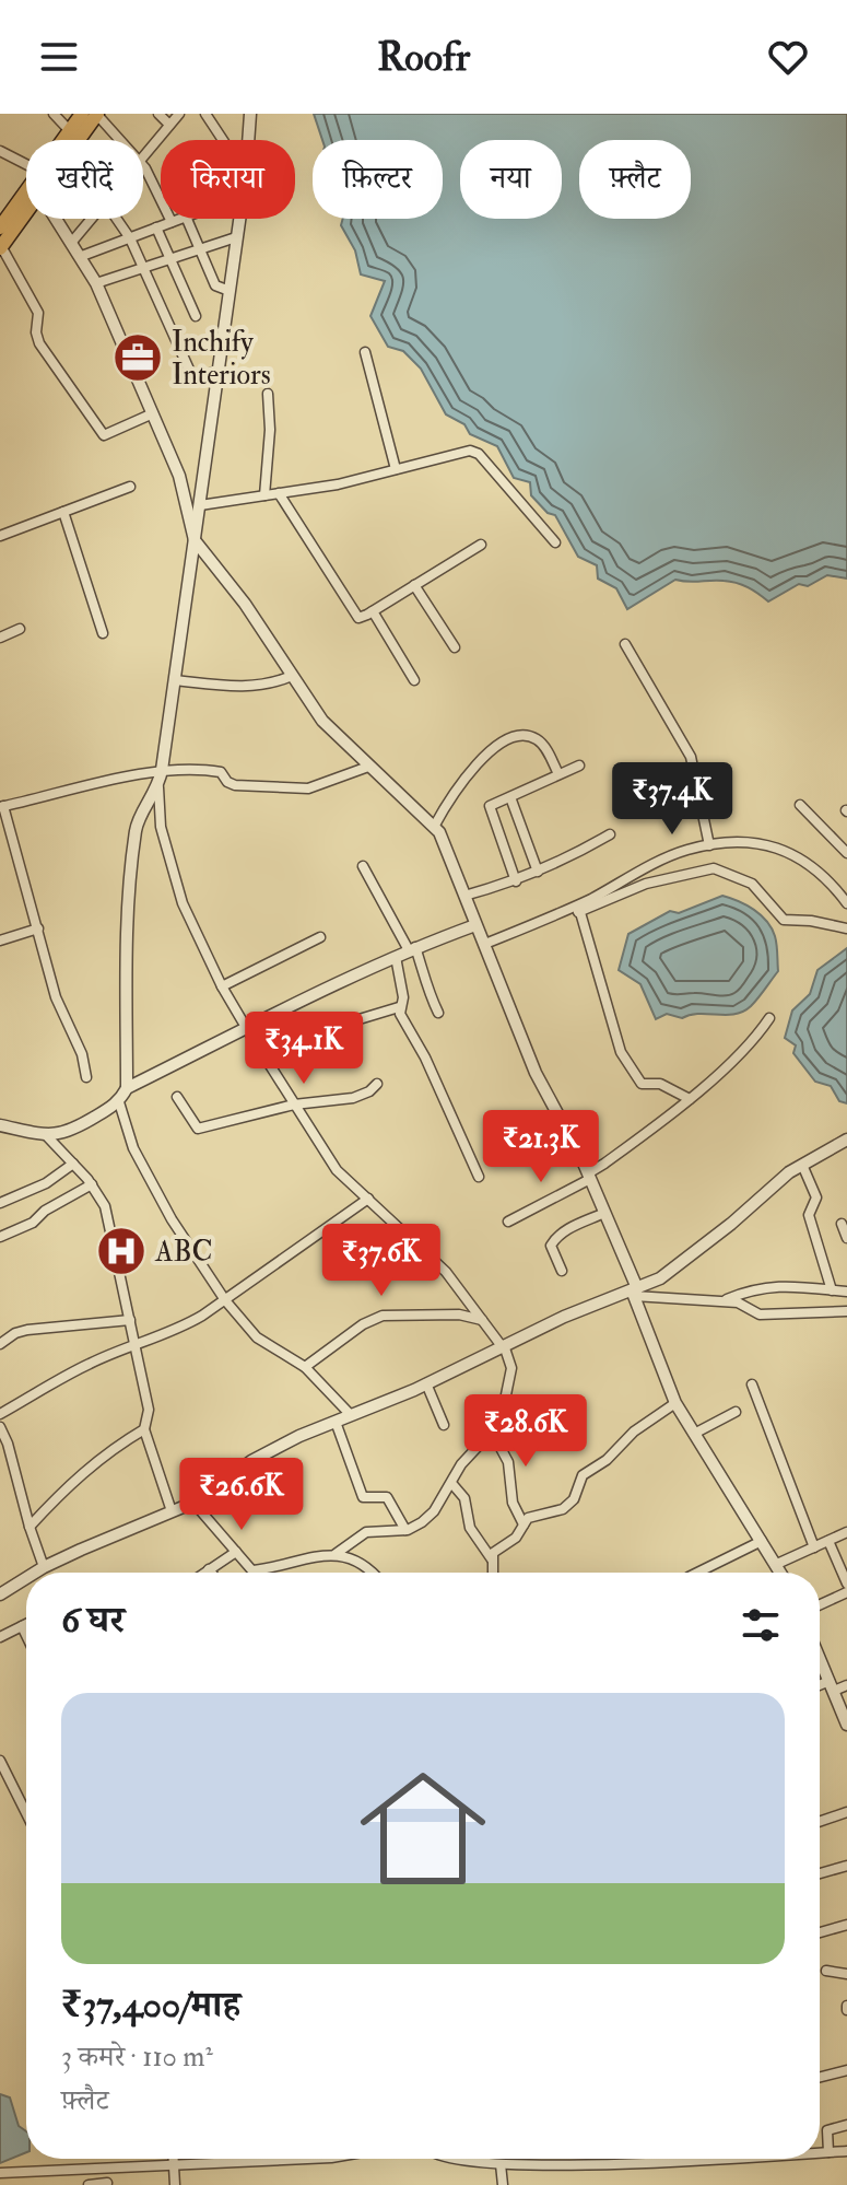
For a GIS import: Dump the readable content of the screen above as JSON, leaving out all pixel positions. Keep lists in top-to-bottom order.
{
  "places": {
    "office": ["Inchify Interiors"],
    "hospital": ["ABC"]
  },
  "page": {
    "header": "Roofr",
    "chip": [
      "खरीदें",
      "किराया",
      "फ़िल्टर",
      "नया",
      "फ़्लैट"
    ],
    "price": [
      "₹37.4K",
      "₹34.1K",
      "₹21.3K",
      "₹37.6K",
      "₹28.6K",
      "₹26.6K"
    ],
    "heading": "6 घर",
    "list": [
      {
        "name": "₹37,400/माह",
        "note": "3 कमरे · 110 m² · फ़्लैट"
      }
    ]
  }
}
